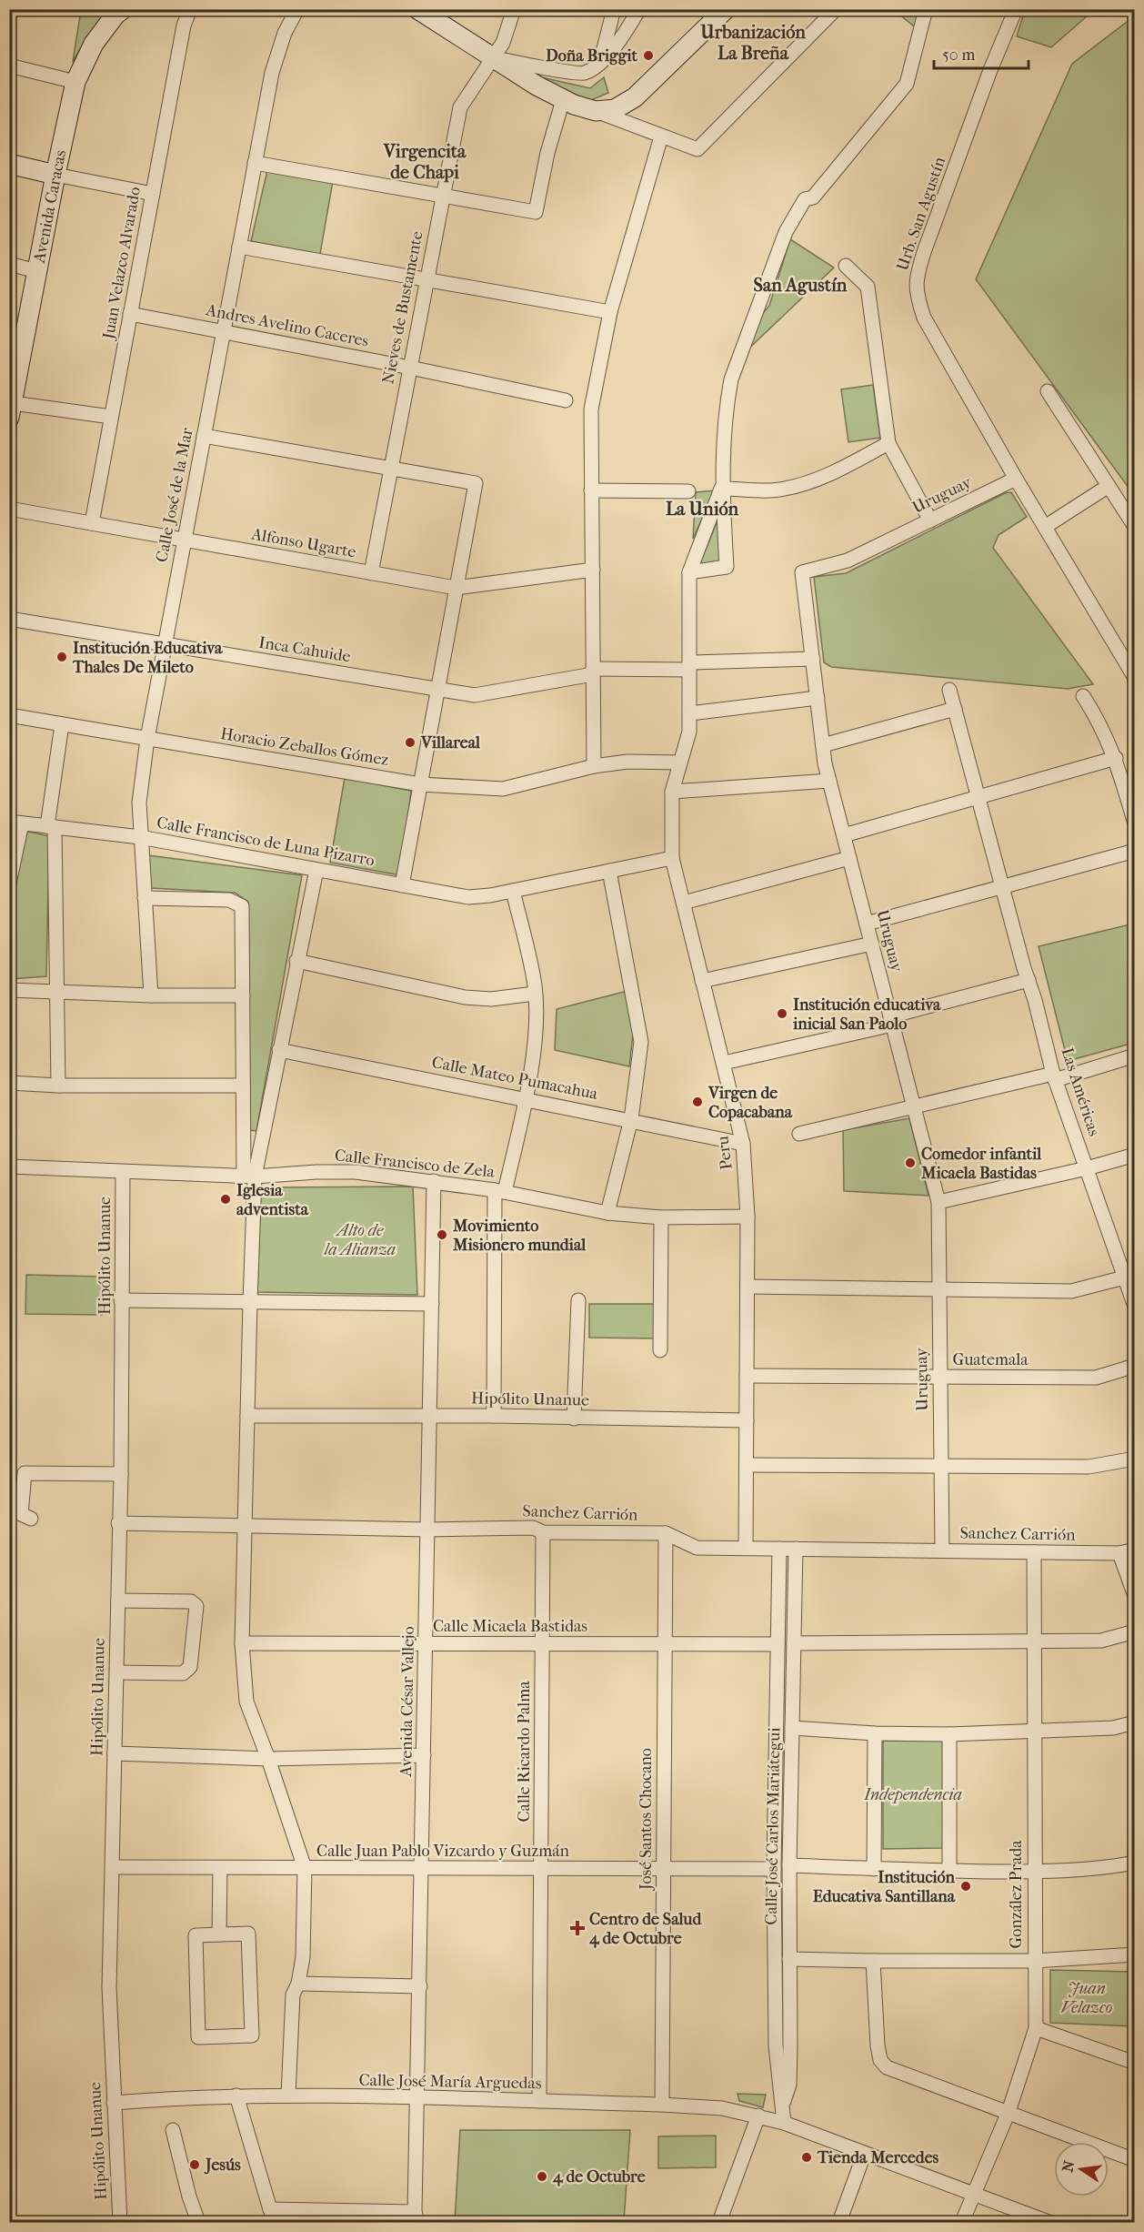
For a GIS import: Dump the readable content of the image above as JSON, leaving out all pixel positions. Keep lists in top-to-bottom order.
{
  "streets": {
    "main road": ["Avenida Caracas"],
    "street": [
      "Urb. San Agustín",
      "Juan Velazco Alvarado",
      "Nieves de Bustamente",
      "Andres Avelino Caceres",
      "Calle José de la Mar",
      "Uruguay",
      "Alfonso Ugarte",
      "Inca Cahuide",
      "Horacio Zeballos Gómez",
      "Calle Francisco de Luna Pizarro",
      "Calle Mateo Pumacahua",
      "Las Américas",
      "Peru",
      "Calle Francisco de Zela",
      "Hipólito Unanue",
      "Guatemala",
      "Sanchez Carrión",
      "Calle Micaela Bastidas",
      "Avenida César Vallejo",
      "Calle Ricardo Palma",
      "José Santos Chocano",
      "Calle José Carlos Mariátegui",
      "Calle Juan Pablo Vizcardo y Guzmán",
      "González Prada",
      "Calle José María Arguedas"
    ]
  },
  "crossings": [
    ["Urb. San Agustín", "Uruguay"],
    ["Juan Velazco Alvarado", "Andres Avelino Caceres"],
    ["Juan Velazco Alvarado", "Alfonso Ugarte"],
    ["Nieves de Bustamente", "Andres Avelino Caceres"],
    ["Nieves de Bustamente", "Alfonso Ugarte"],
    ["Andres Avelino Caceres", "Calle José de la Mar"],
    ["Calle José de la Mar", "Alfonso Ugarte"],
    ["Calle José de la Mar", "Inca Cahuide"],
    ["Calle José de la Mar", "Horacio Zeballos Gómez"],
    ["Calle José de la Mar", "Calle Francisco de Luna Pizarro"],
    ["Uruguay", "Inca Cahuide"],
    ["Uruguay", "Guatemala"],
    ["Uruguay", "Sanchez Carrión"],
    ["Inca Cahuide", "Peru"],
    ["Horacio Zeballos Gómez", "Peru"],
    ["Calle Francisco de Luna Pizarro", "Peru"],
    ["Calle Mateo Pumacahua", "Peru"],
    ["Peru", "Calle Francisco de Zela"],
    ["Peru", "Hipólito Unanue"],
    ["Peru", "Guatemala"],
    ["Peru", "Sanchez Carrión"],
    ["Calle Francisco de Zela", "Hipólito Unanue"],
    ["Calle Francisco de Zela", "Avenida César Vallejo"],
    ["Hipólito Unanue", "Sanchez Carrión"],
    ["Hipólito Unanue", "Avenida César Vallejo"],
    ["Hipólito Unanue", "Calle Juan Pablo Vizcardo y Guzmán"],
    ["Hipólito Unanue", "Calle José María Arguedas"],
    ["Sanchez Carrión", "Avenida César Vallejo"],
    ["Sanchez Carrión", "Calle Ricardo Palma"],
    ["Sanchez Carrión", "José Santos Chocano"],
    ["Sanchez Carrión", "Calle José Carlos Mariátegui"],
    ["Sanchez Carrión", "González Prada"],
    ["Calle Micaela Bastidas", "Avenida César Vallejo"],
    ["Calle Micaela Bastidas", "Calle Ricardo Palma"],
    ["Calle Micaela Bastidas", "José Santos Chocano"],
    ["Calle Micaela Bastidas", "Calle José Carlos Mariátegui"],
    ["Avenida César Vallejo", "Calle Juan Pablo Vizcardo y Guzmán"],
    ["Avenida César Vallejo", "Calle José María Arguedas"],
    ["Calle Ricardo Palma", "Calle Juan Pablo Vizcardo y Guzmán"],
    ["Calle Ricardo Palma", "Calle José María Arguedas"],
    ["José Santos Chocano", "Calle Juan Pablo Vizcardo y Guzmán"],
    ["José Santos Chocano", "Calle José María Arguedas"],
    ["Calle José Carlos Mariátegui", "Calle Juan Pablo Vizcardo y Guzmán"],
    ["Calle José Carlos Mariátegui", "Calle José María Arguedas"]
  ],
  "districts": [
    "Urbanización La Breña",
    "Virgencita de Chapi",
    "San Agustín",
    "La Unión"
  ],
  "parks": ["Alto de la Alianza", "Independencia", "Juan Velazco"],
  "places": {
    "other": [
      "Doña Briggit",
      "Institución Educativa Thales De Mileto",
      "Villareal",
      "Institución educativa inicial San Paolo",
      "Virgen de Copacabana",
      "Comedor infantil Micaela Bastidas",
      "Iglesia adventista",
      "Movimiento Misionero mundial",
      "Institución Educativa Santillana",
      "Tienda Mercedes",
      "Jesús",
      "4 de Octubre"
    ],
    "health": ["Centro de Salud 4 de Octubre"]
  },
  "scale_bar": "50 m",
  "north": "left"
}
